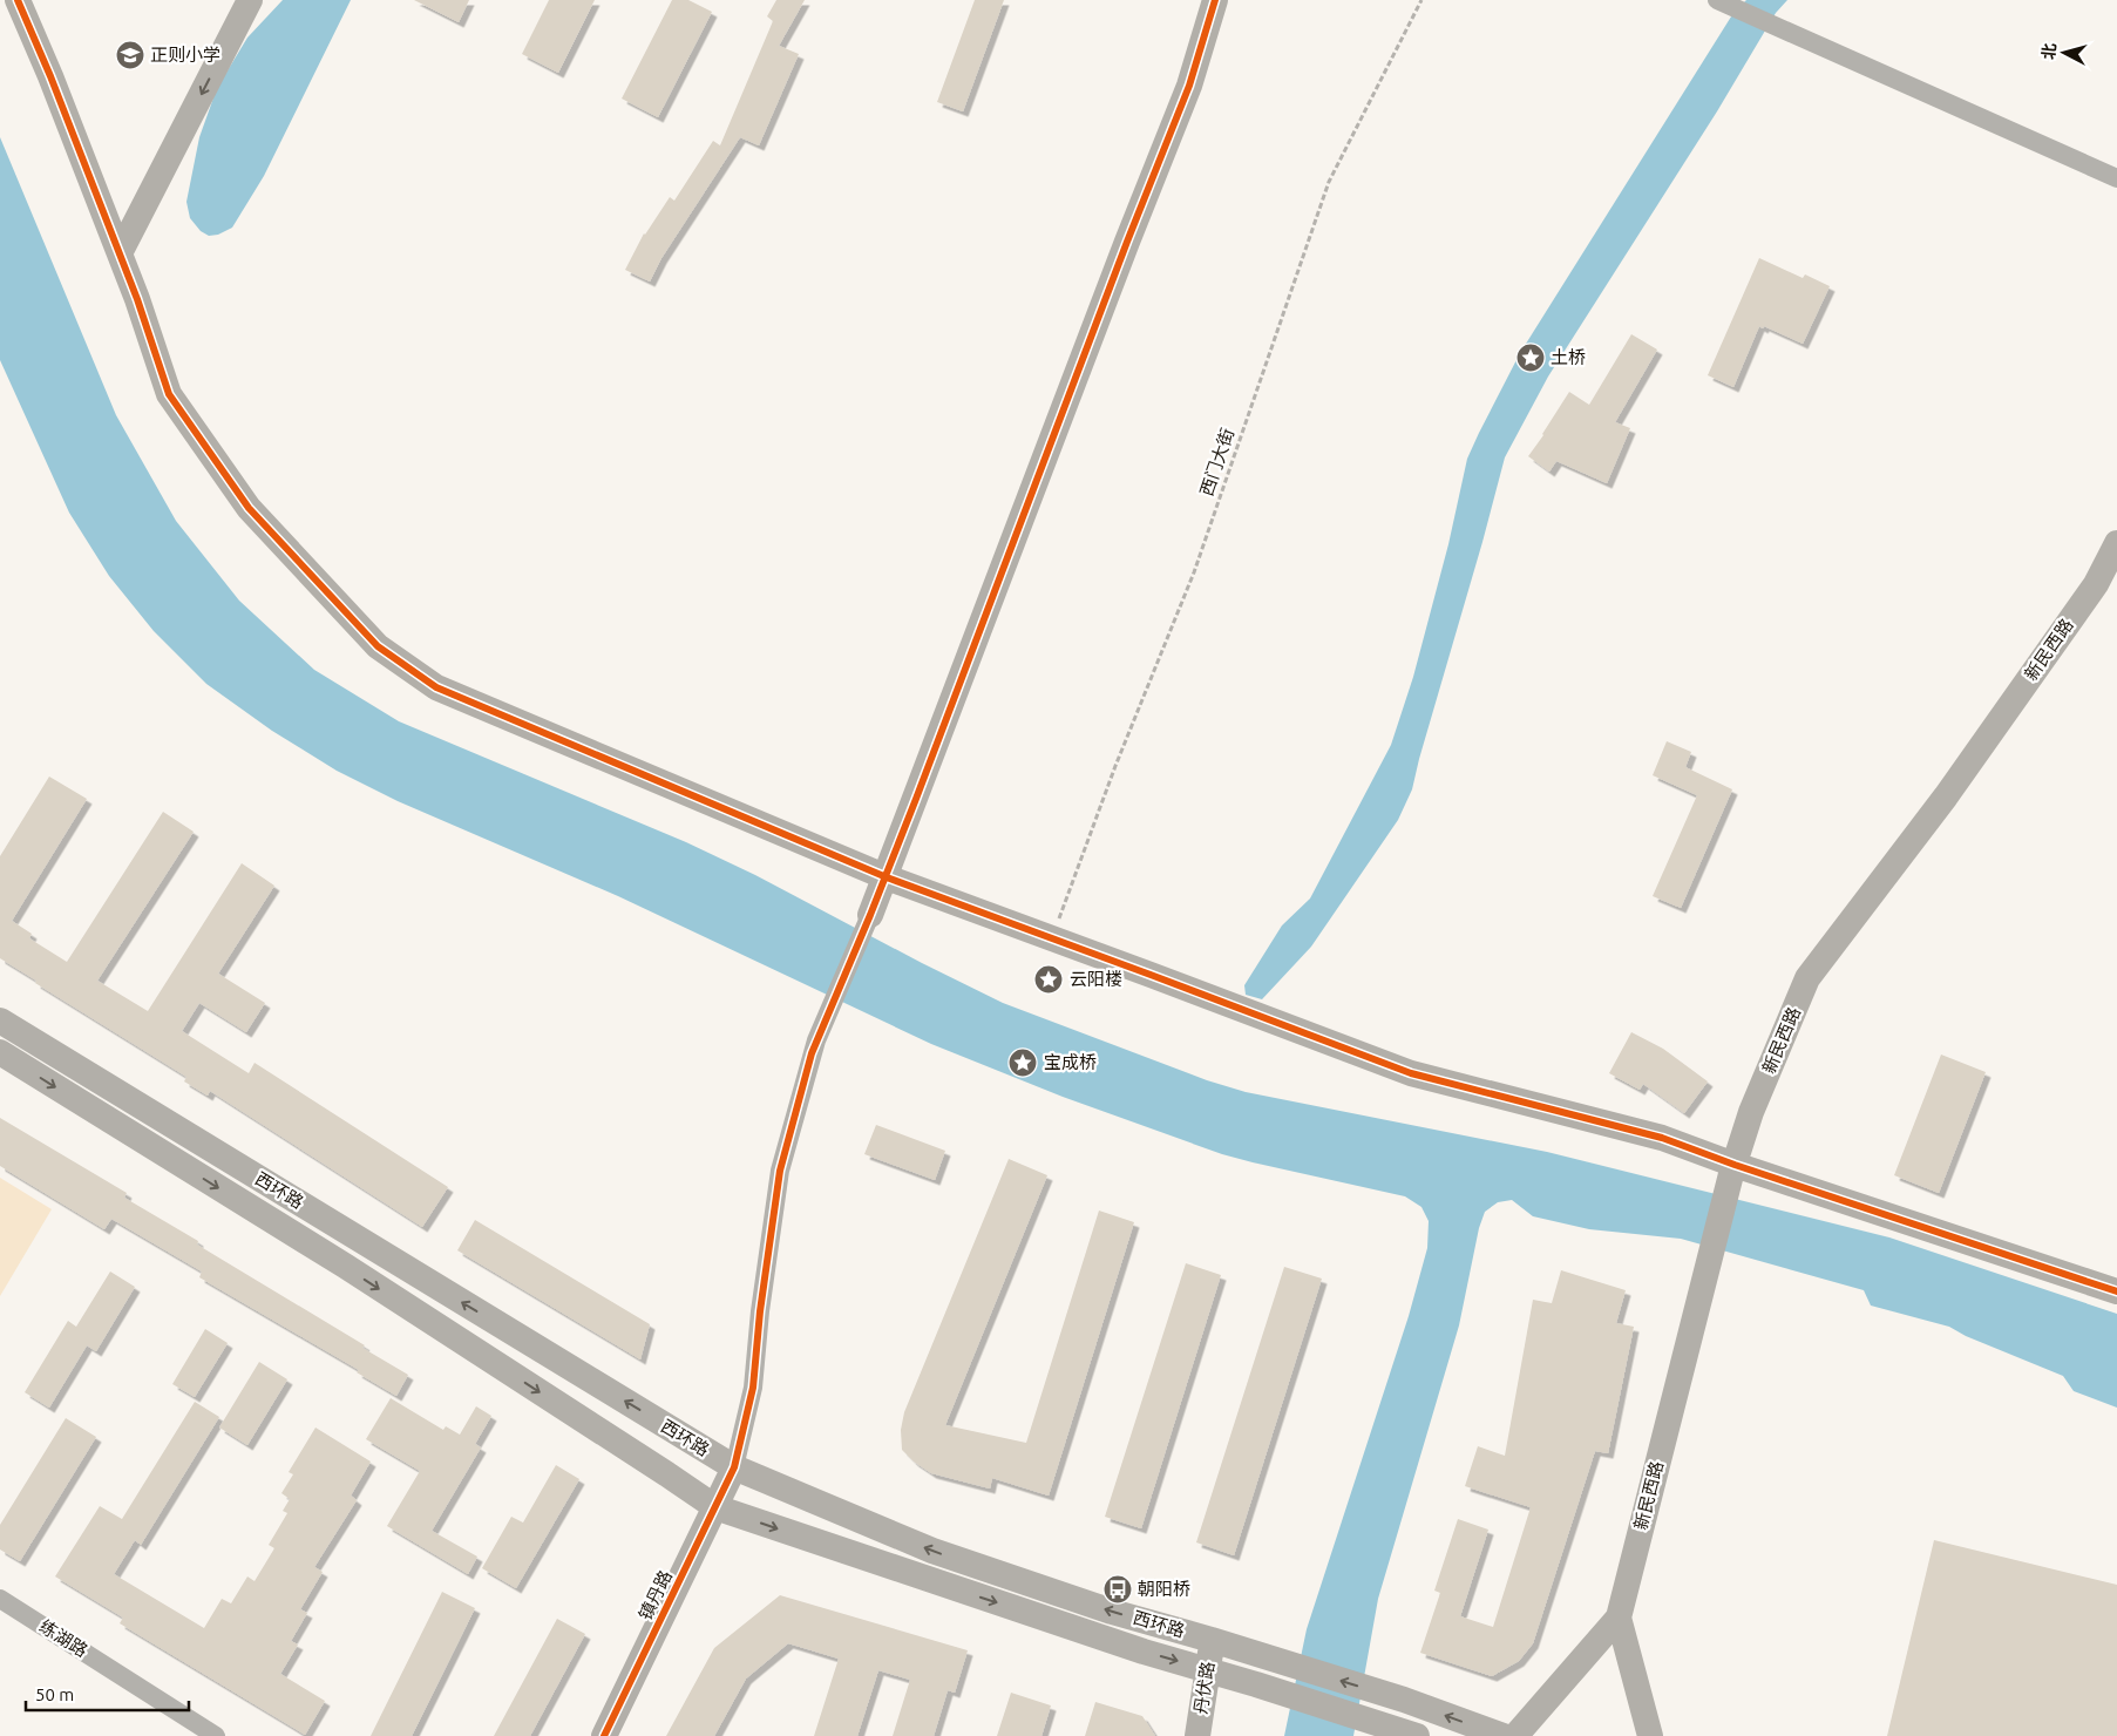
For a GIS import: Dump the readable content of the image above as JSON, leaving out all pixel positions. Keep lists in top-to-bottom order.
{
  "streets": {
    "street": [
      "新民西路",
      "西环路",
      "镇丹路",
      "练湖路",
      "丹伏路"
    ],
    "path": ["西门大街"]
  },
  "crossings": [
    ["西环路", "镇丹路"],
    ["西环路", "丹伏路"]
  ],
  "places": {
    "school or university": ["正则小学"],
    "place": ["土桥", "云阳楼", "宝成桥"],
    "bus stop": ["朝阳桥"]
  },
  "scale_bar": "50 m",
  "north": "left"
}
